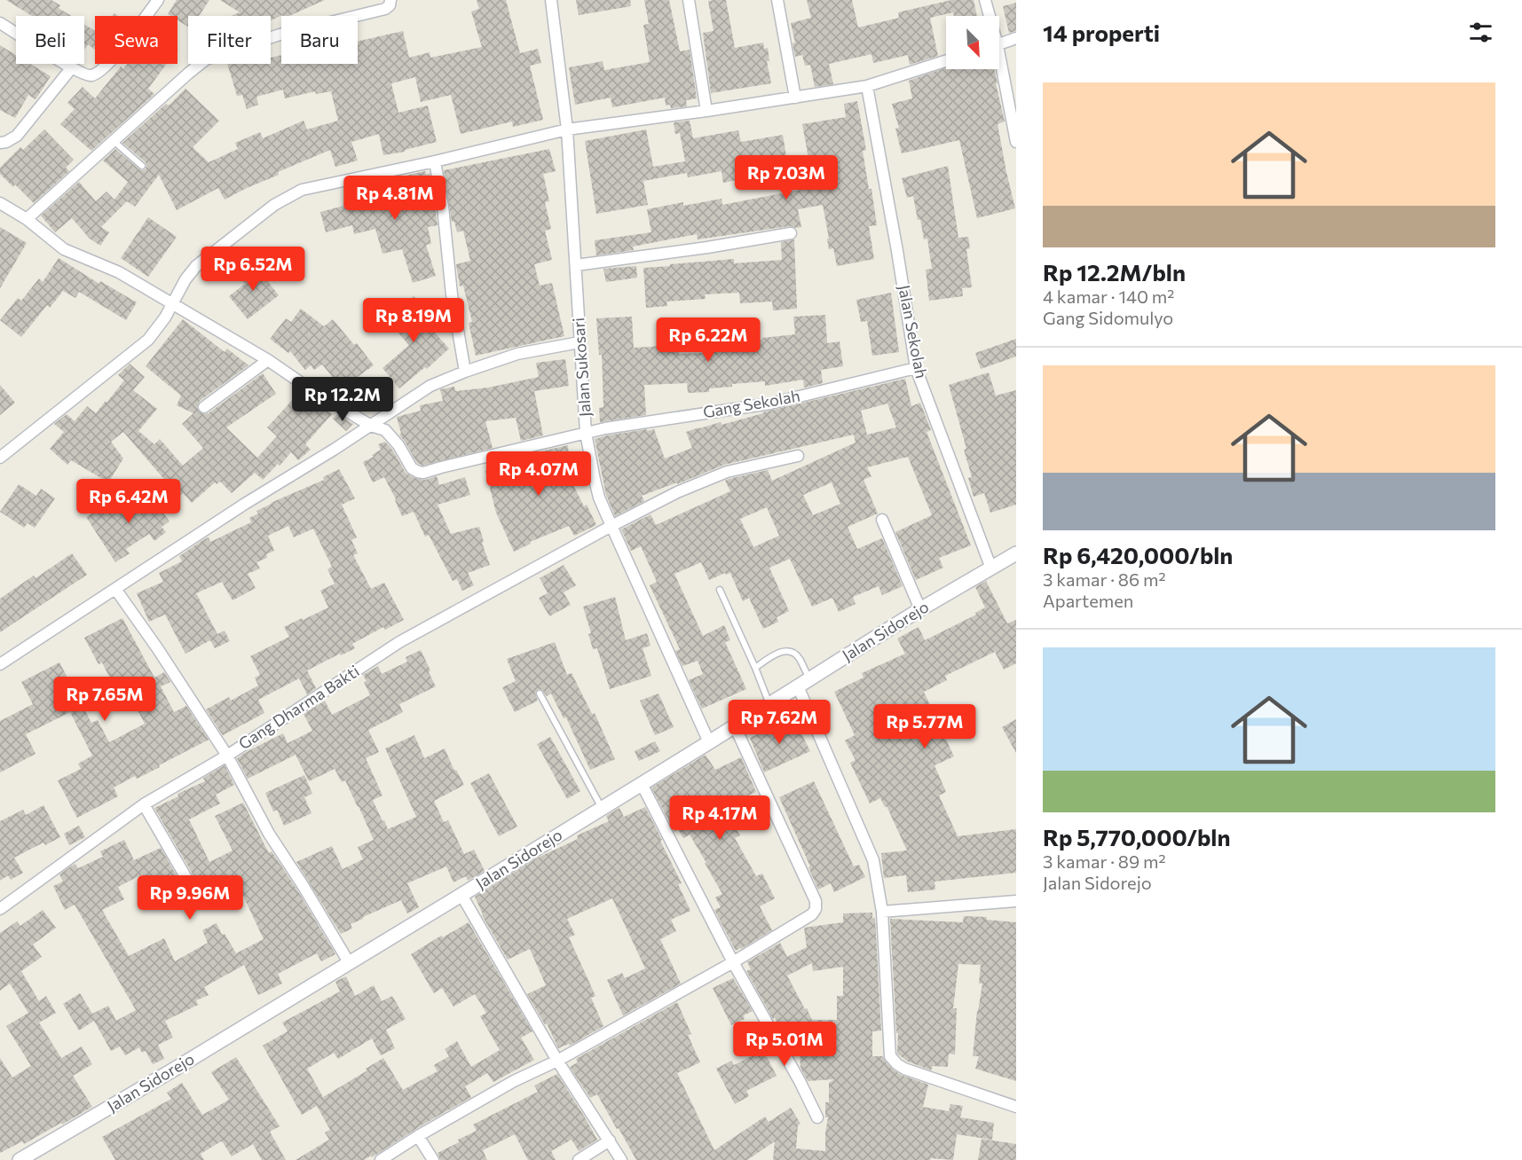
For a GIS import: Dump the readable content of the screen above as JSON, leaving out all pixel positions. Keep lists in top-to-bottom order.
{
  "streets": {
    "street": [
      "Jalan Sekolah",
      "Jalan Sukosari",
      "Gang Sekolah",
      "Jalan Sidorejo",
      "Gang Dharma Bakti"
    ]
  },
  "crossings": [
    ["Jalan Sekolah", "Gang Sekolah"],
    ["Jalan Sekolah", "Jalan Sidorejo"],
    ["Jalan Sukosari", "Gang Sekolah"],
    ["Jalan Sukosari", "Jalan Sidorejo"],
    ["Jalan Sukosari", "Gang Dharma Bakti"]
  ],
  "north": "bottom right",
  "page": {
    "heading": "14 properti",
    "chip": [
      "Beli",
      "Sewa",
      "Filter",
      "Baru"
    ],
    "list": [
      {
        "name": "Rp 12.2M/bln",
        "note": "4 kamar · 140 m² · Gang Sidomulyo"
      },
      {
        "name": "Rp 6,420,000/bln",
        "note": "3 kamar · 86 m² · Apartemen"
      },
      {
        "name": "Rp 5,770,000/bln",
        "note": "3 kamar · 89 m² · Jalan Sidorejo"
      }
    ],
    "price": [
      "Rp 7.03M",
      "Rp 4.81M",
      "Rp 6.52M",
      "Rp 8.19M",
      "Rp 6.22M",
      "Rp 12.2M",
      "Rp 4.07M",
      "Rp 6.42M",
      "Rp 7.65M",
      "Rp 7.62M",
      "Rp 5.77M",
      "Rp 4.17M",
      "Rp 9.96M",
      "Rp 5.01M"
    ]
  }
}
